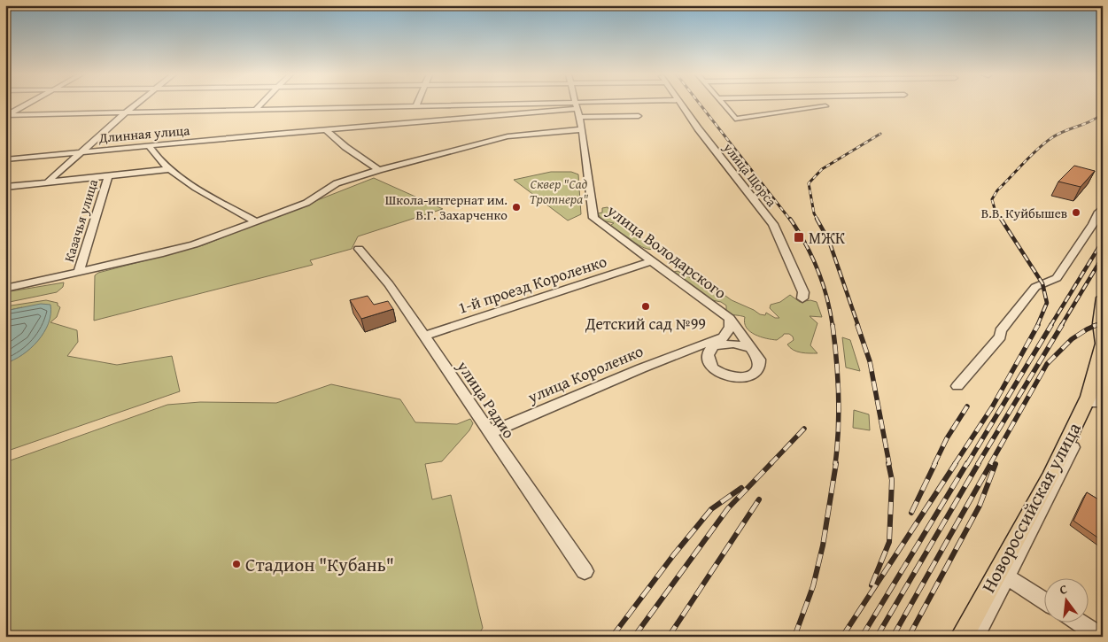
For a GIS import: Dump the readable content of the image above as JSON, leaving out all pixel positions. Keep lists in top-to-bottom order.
{
  "streets": {
    "main road": ["Новороссийская улица"],
    "street": [
      "Длинная улица",
      "улица Щорса",
      "Казачья улица",
      "улица Володарского",
      "1-й проезд Короленко",
      "улица Короленко",
      "улица Радио"
    ]
  },
  "crossings": [
    ["Длинная улица", "улица Володарского"],
    ["улица Володарского", "1-й проезд Короленко"],
    ["улица Володарского", "улица Короленко"],
    ["1-й проезд Короленко", "улица Радио"],
    ["улица Короленко", "улица Радио"]
  ],
  "parks": ["Сквер \"Сад Тротнера\""],
  "places": {
    "other": [
      "Школа-интернат им. В.Г. Захарченко",
      "В.В. Куйбышев",
      "Детский сад №99",
      "Стадион \"Кубань\""
    ],
    "transit": ["МЖК"]
  },
  "north": "top"
}
